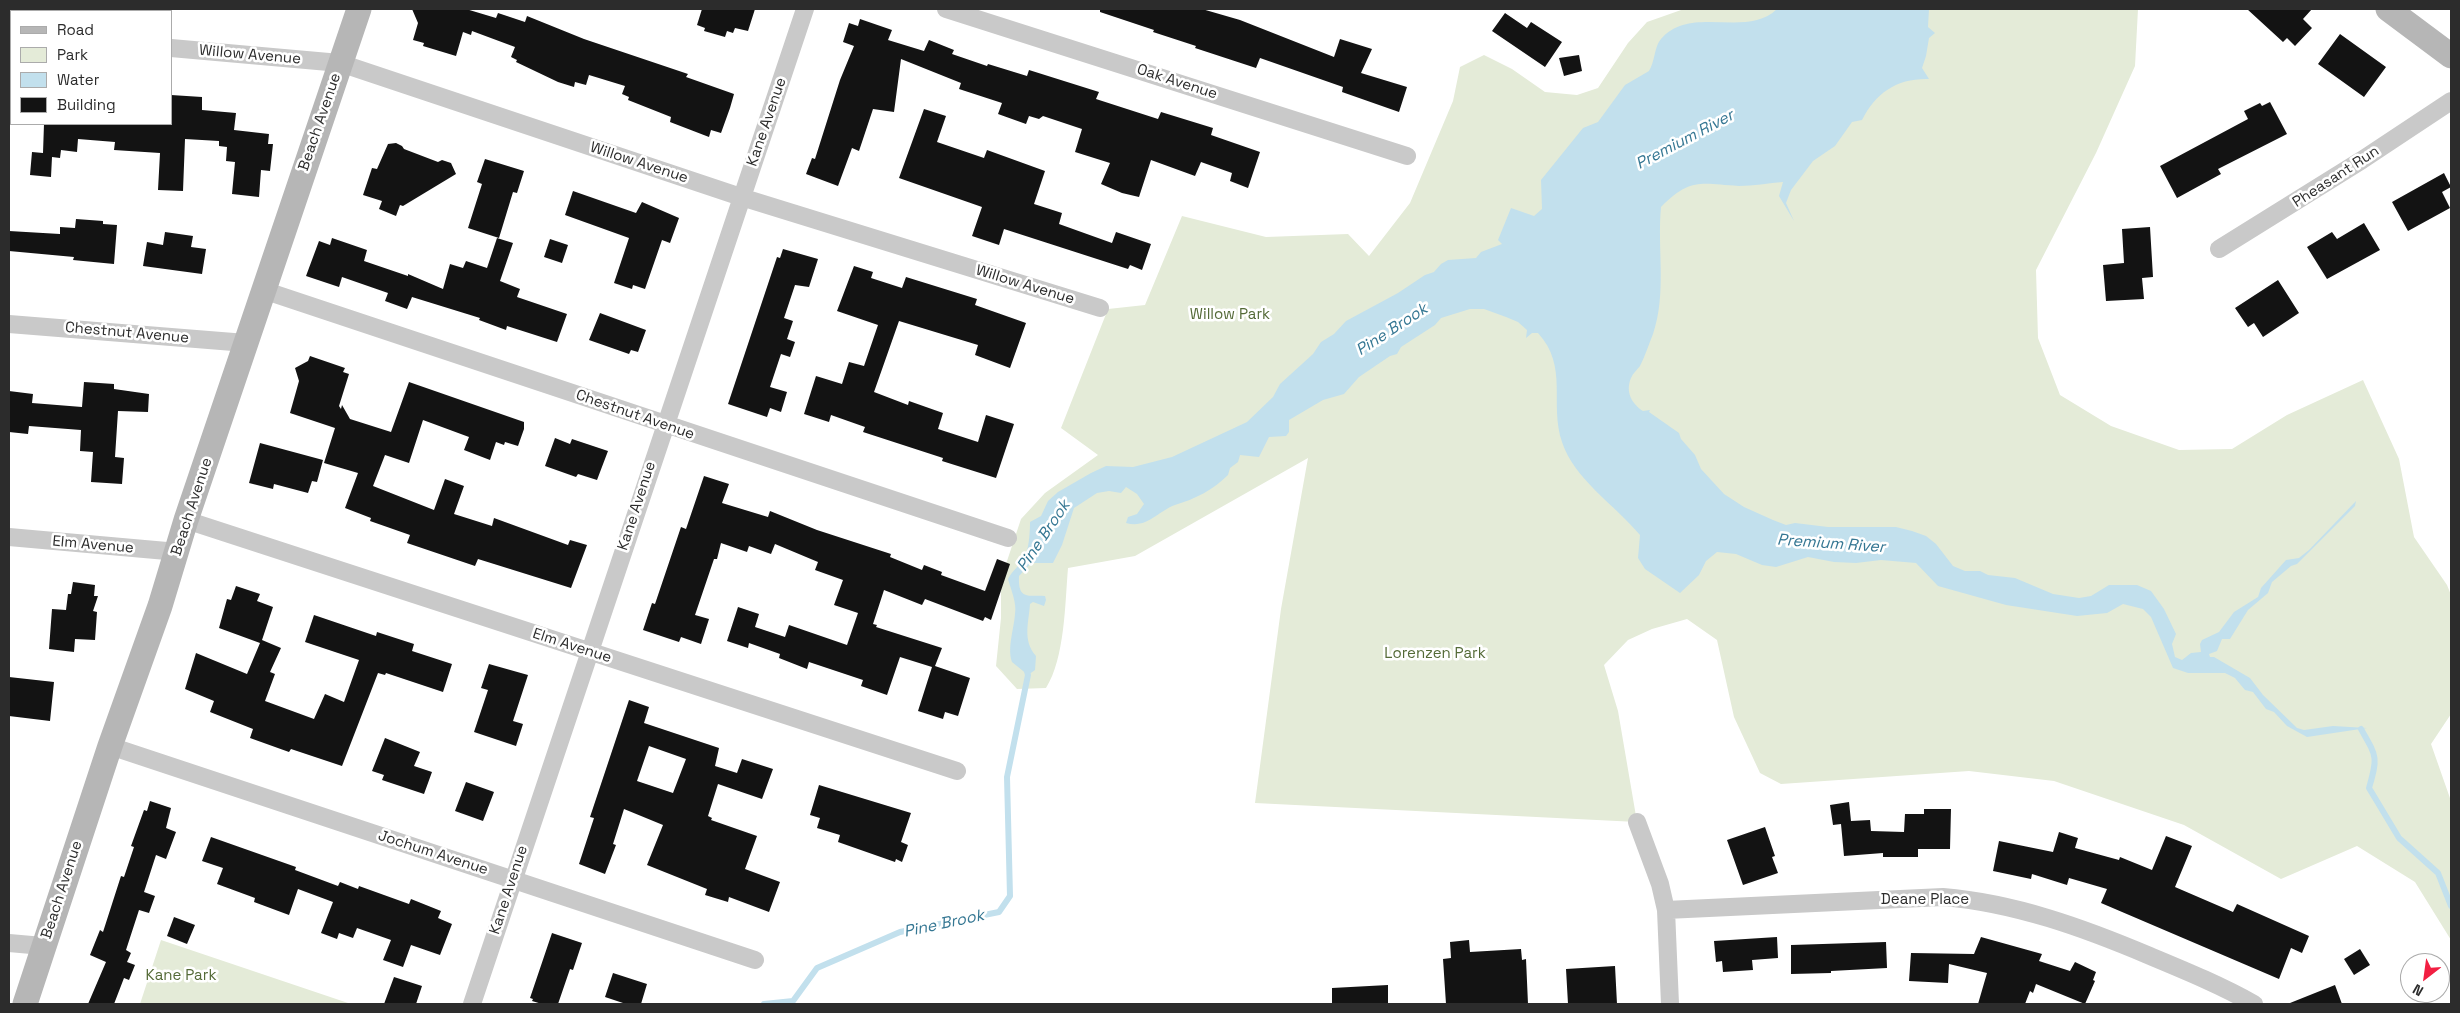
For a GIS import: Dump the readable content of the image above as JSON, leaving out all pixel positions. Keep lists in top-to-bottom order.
{
  "streets": {
    "street": [
      "Willow Avenue",
      "Oak Avenue",
      "Beach Avenue",
      "Kane Avenue",
      "Pheasant Run",
      "Chestnut Avenue",
      "Elm Avenue",
      "Jochum Avenue",
      "Deane Place"
    ]
  },
  "crossings": [
    ["Willow Avenue", "Beach Avenue"],
    ["Willow Avenue", "Kane Avenue"],
    ["Beach Avenue", "Chestnut Avenue"],
    ["Beach Avenue", "Elm Avenue"],
    ["Beach Avenue", "Jochum Avenue"],
    ["Kane Avenue", "Chestnut Avenue"],
    ["Kane Avenue", "Elm Avenue"],
    ["Kane Avenue", "Jochum Avenue"]
  ],
  "water": ["Premium River", "Pine Brook"],
  "parks": ["Willow Park", "Lorenzen Park", "Kane Park"],
  "legend": [
    "Road",
    "Park",
    "Water",
    "Building"
  ],
  "north": "bottom left"
}
